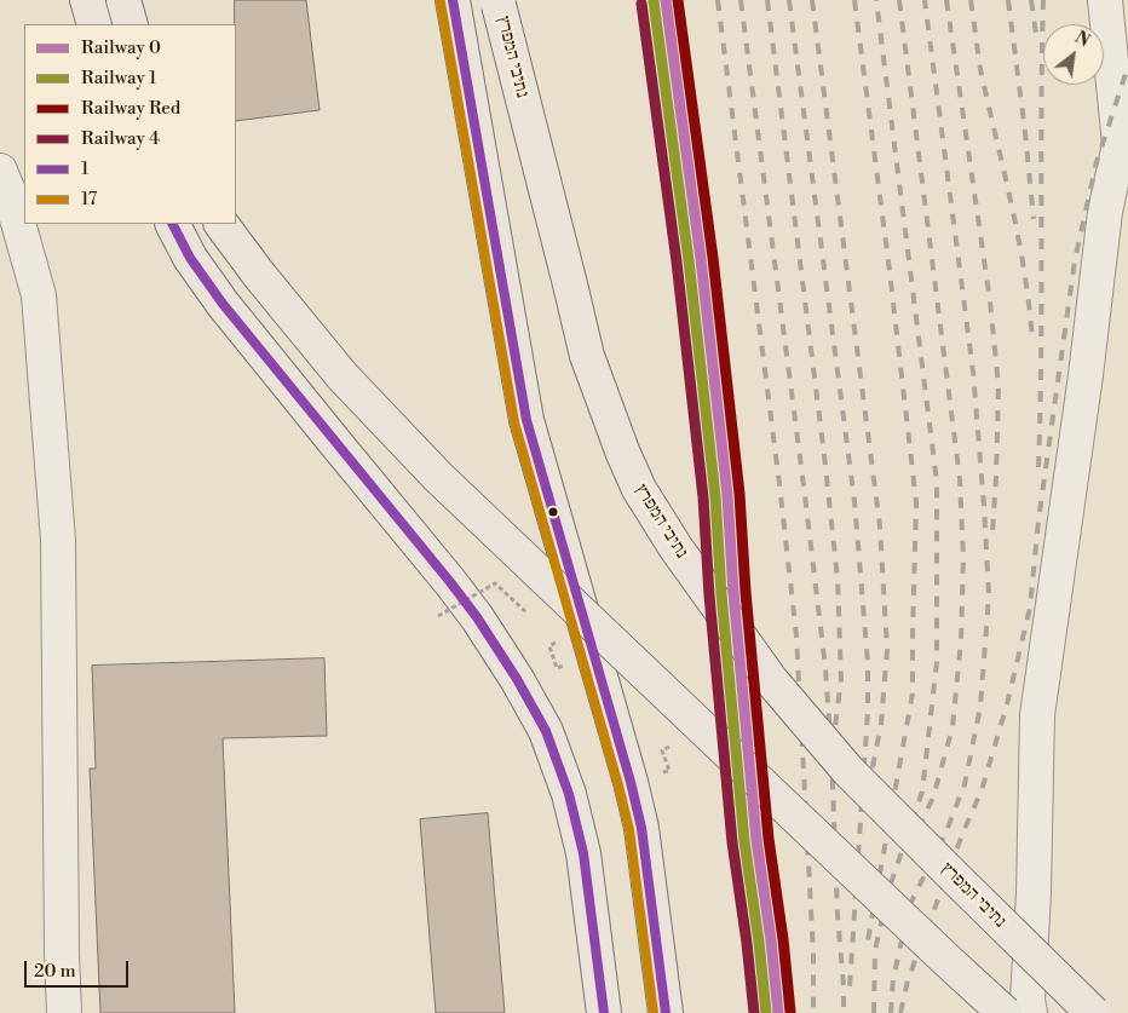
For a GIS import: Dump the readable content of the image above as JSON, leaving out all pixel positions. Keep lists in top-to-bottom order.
{
  "streets": {
    "highway": ["נתיבי המפרץ"]
  },
  "lines": [
    "rail line 0",
    "rail line Red",
    "transit line 1",
    "rail line 1",
    "transit line 17",
    "rail line 4"
  ],
  "legend": [
    "Railway 0",
    "Railway 1",
    "Railway Red",
    "Railway 4",
    "1",
    "17"
  ],
  "scale_bar": "20 m",
  "north": "top right"
}
